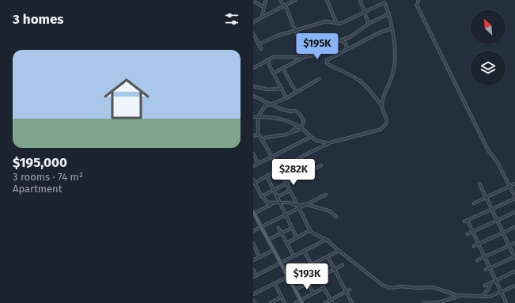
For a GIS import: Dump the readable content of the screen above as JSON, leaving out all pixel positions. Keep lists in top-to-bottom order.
{
  "north": "top left",
  "page": {
    "heading": "3 homes",
    "price": ["$195K", "$282K", "$193K"],
    "list": [
      {
        "name": "$195,000",
        "note": "3 rooms · 74 m² · Apartment"
      }
    ]
  }
}
